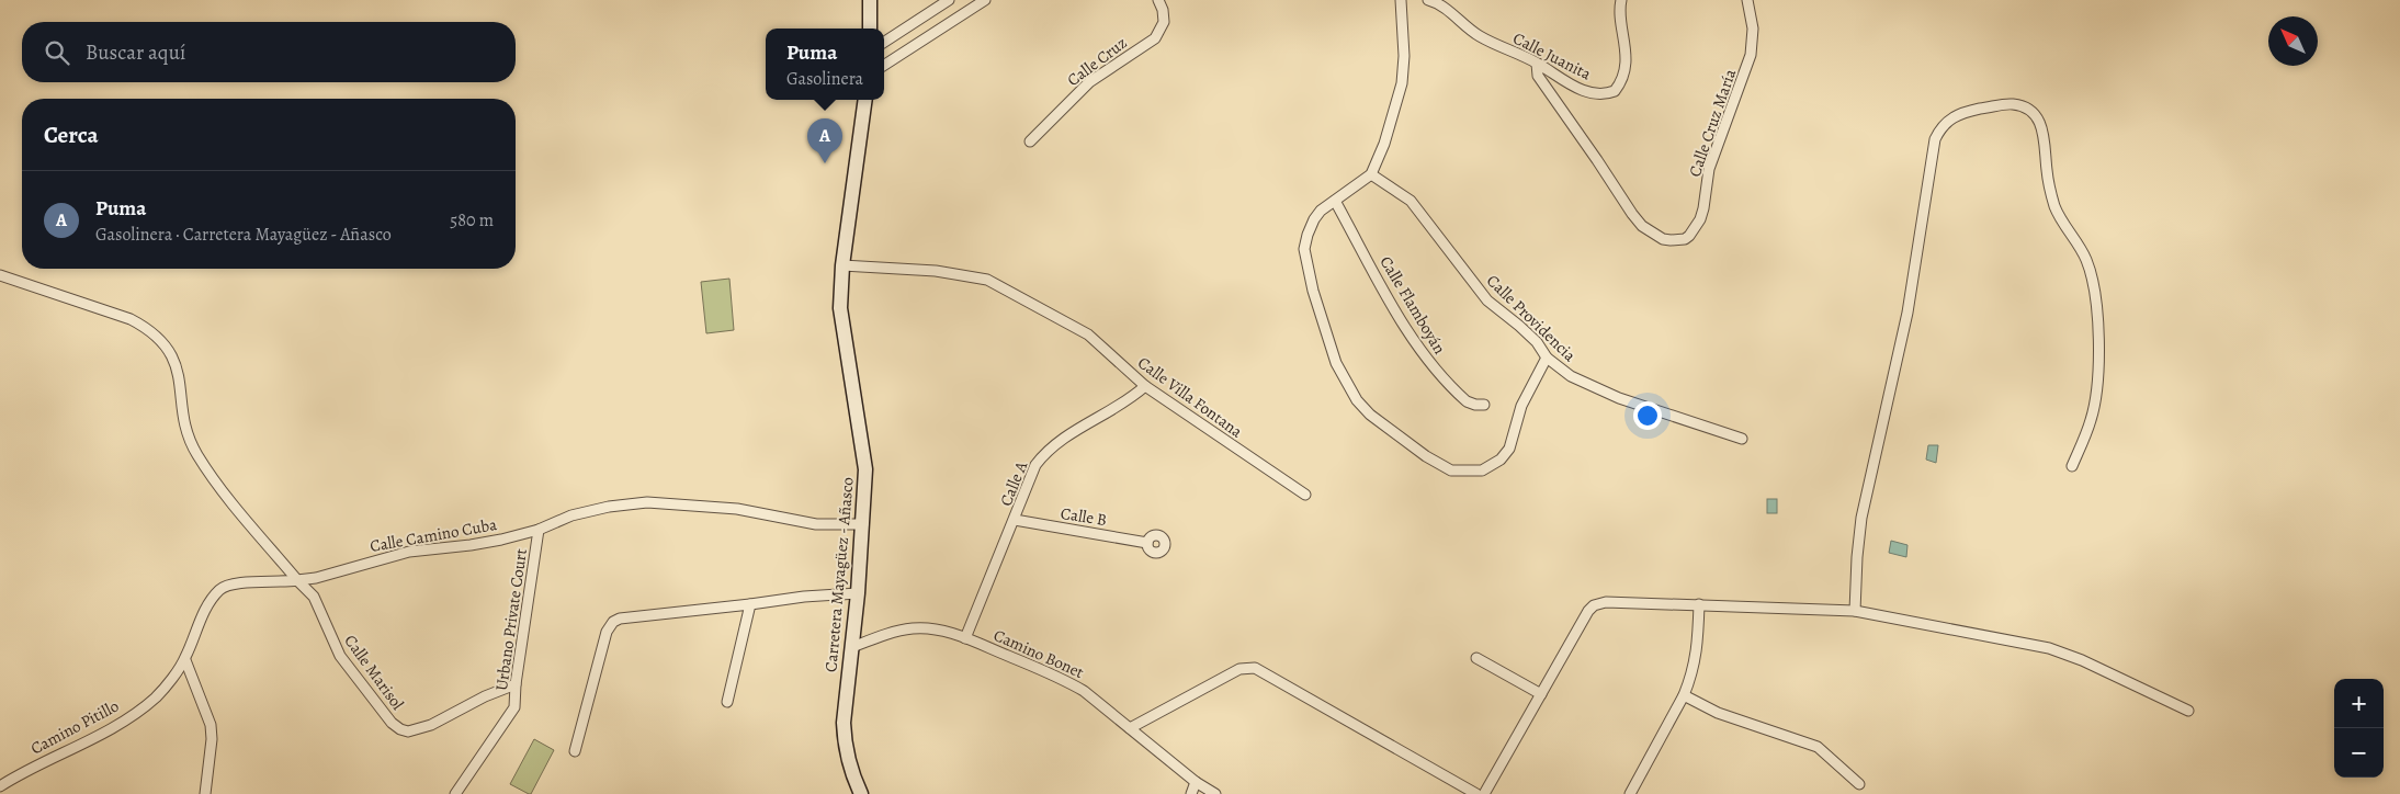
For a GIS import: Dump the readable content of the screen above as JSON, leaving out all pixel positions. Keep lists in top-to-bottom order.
{
  "streets": {
    "main road": ["Carretera Mayagüez - Añasco"],
    "street": [
      "Calle Juanita",
      "Calle Cruz",
      "Calle Cruz María",
      "Calle Flamboyán",
      "Calle Providencia",
      "Calle Villa Fontana",
      "Calle A",
      "Calle B",
      "Calle Camino Cuba",
      "Urbano Private Court",
      "Camino Bonet",
      "Calle Marisol",
      "Camino Pitillo"
    ]
  },
  "crossings": [
    ["Calle Juanita", "Calle Cruz María"],
    ["Calle Villa Fontana", "Calle A"],
    ["Calle Villa Fontana", "Carretera Mayagüez - Añasco"],
    ["Calle A", "Calle B"],
    ["Calle A", "Camino Bonet"],
    ["Calle Camino Cuba", "Carretera Mayagüez - Añasco"],
    ["Calle Camino Cuba", "Urbano Private Court"],
    ["Calle Camino Cuba", "Calle Marisol"],
    ["Calle Camino Cuba", "Camino Pitillo"],
    ["Carretera Mayagüez - Añasco", "Camino Bonet"],
    ["Urbano Private Court", "Calle Marisol"],
    ["Calle Marisol", "Camino Pitillo"]
  ],
  "north": "top left",
  "page": {
    "search": "Buscar aquí",
    "popup": ["Puma", "Gasolinera"],
    "heading": "Cerca",
    "pins": "A",
    "list": [
      {
        "mark": "A",
        "name": "Puma",
        "note": "Gasolinera · Carretera Mayagüez - Añasco",
        "value": "580 m"
      }
    ],
    "map_buttons": ["+", "−"]
  }
}
